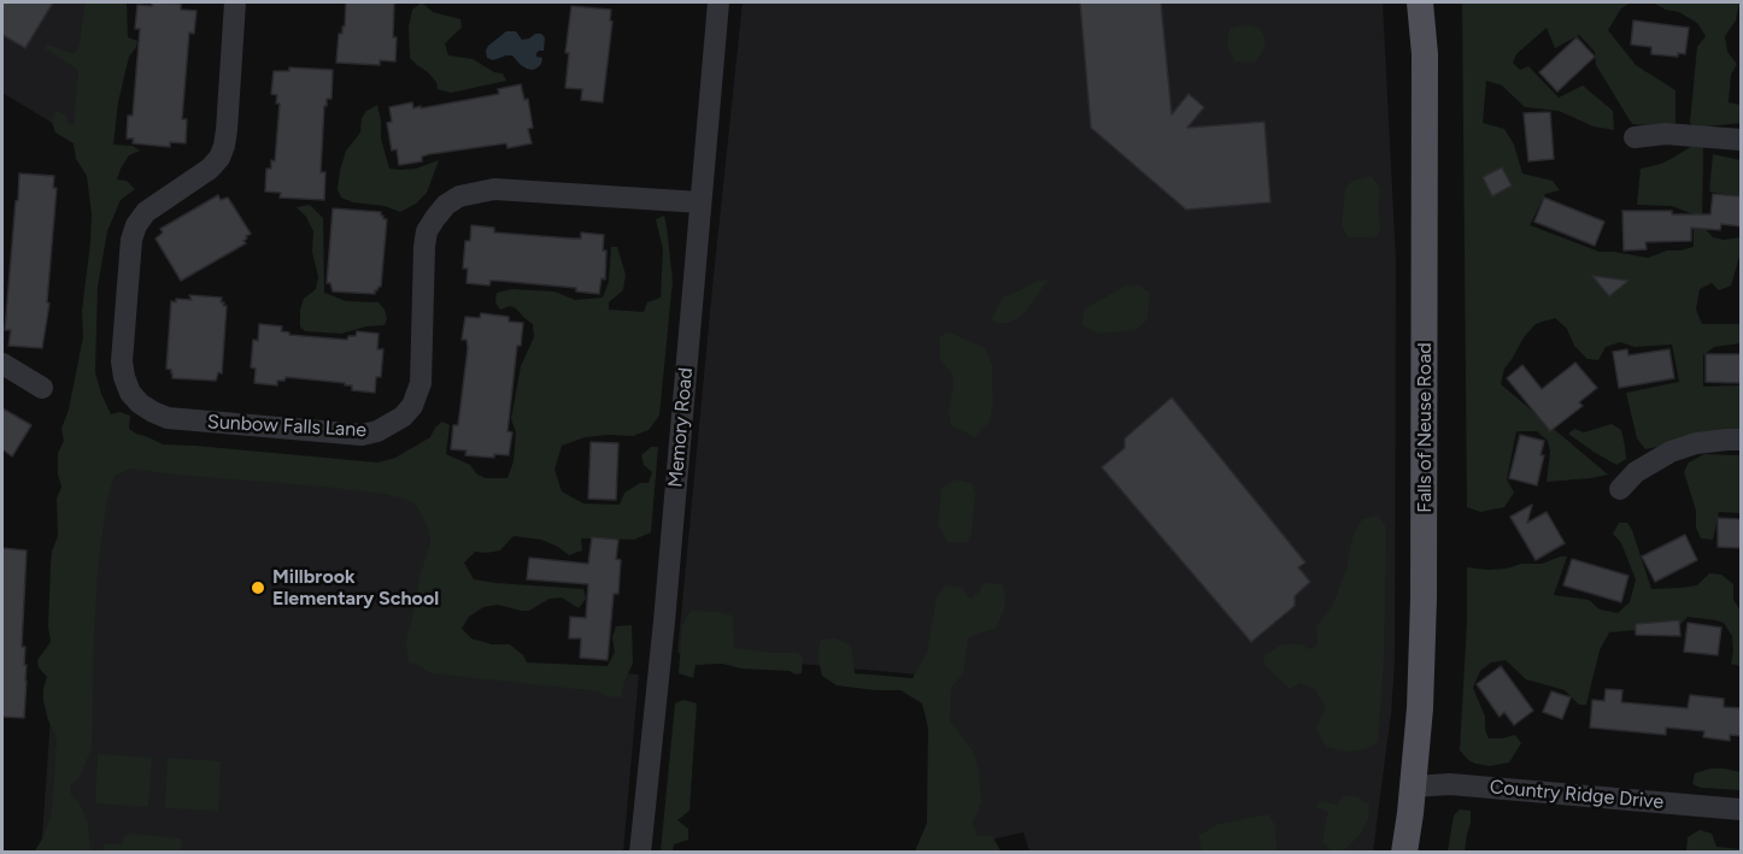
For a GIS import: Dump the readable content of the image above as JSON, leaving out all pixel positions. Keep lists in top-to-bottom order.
{
  "streets": {
    "main road": ["Falls of Neuse Road"],
    "street": ["Sunbow Falls Lane", "Memory Road", "Country Ridge Drive"]
  },
  "crossings": [
    ["Sunbow Falls Lane", "Memory Road"],
    ["Falls of Neuse Road", "Country Ridge Drive"]
  ],
  "places": ["Millbrook Elementary School"]
}
